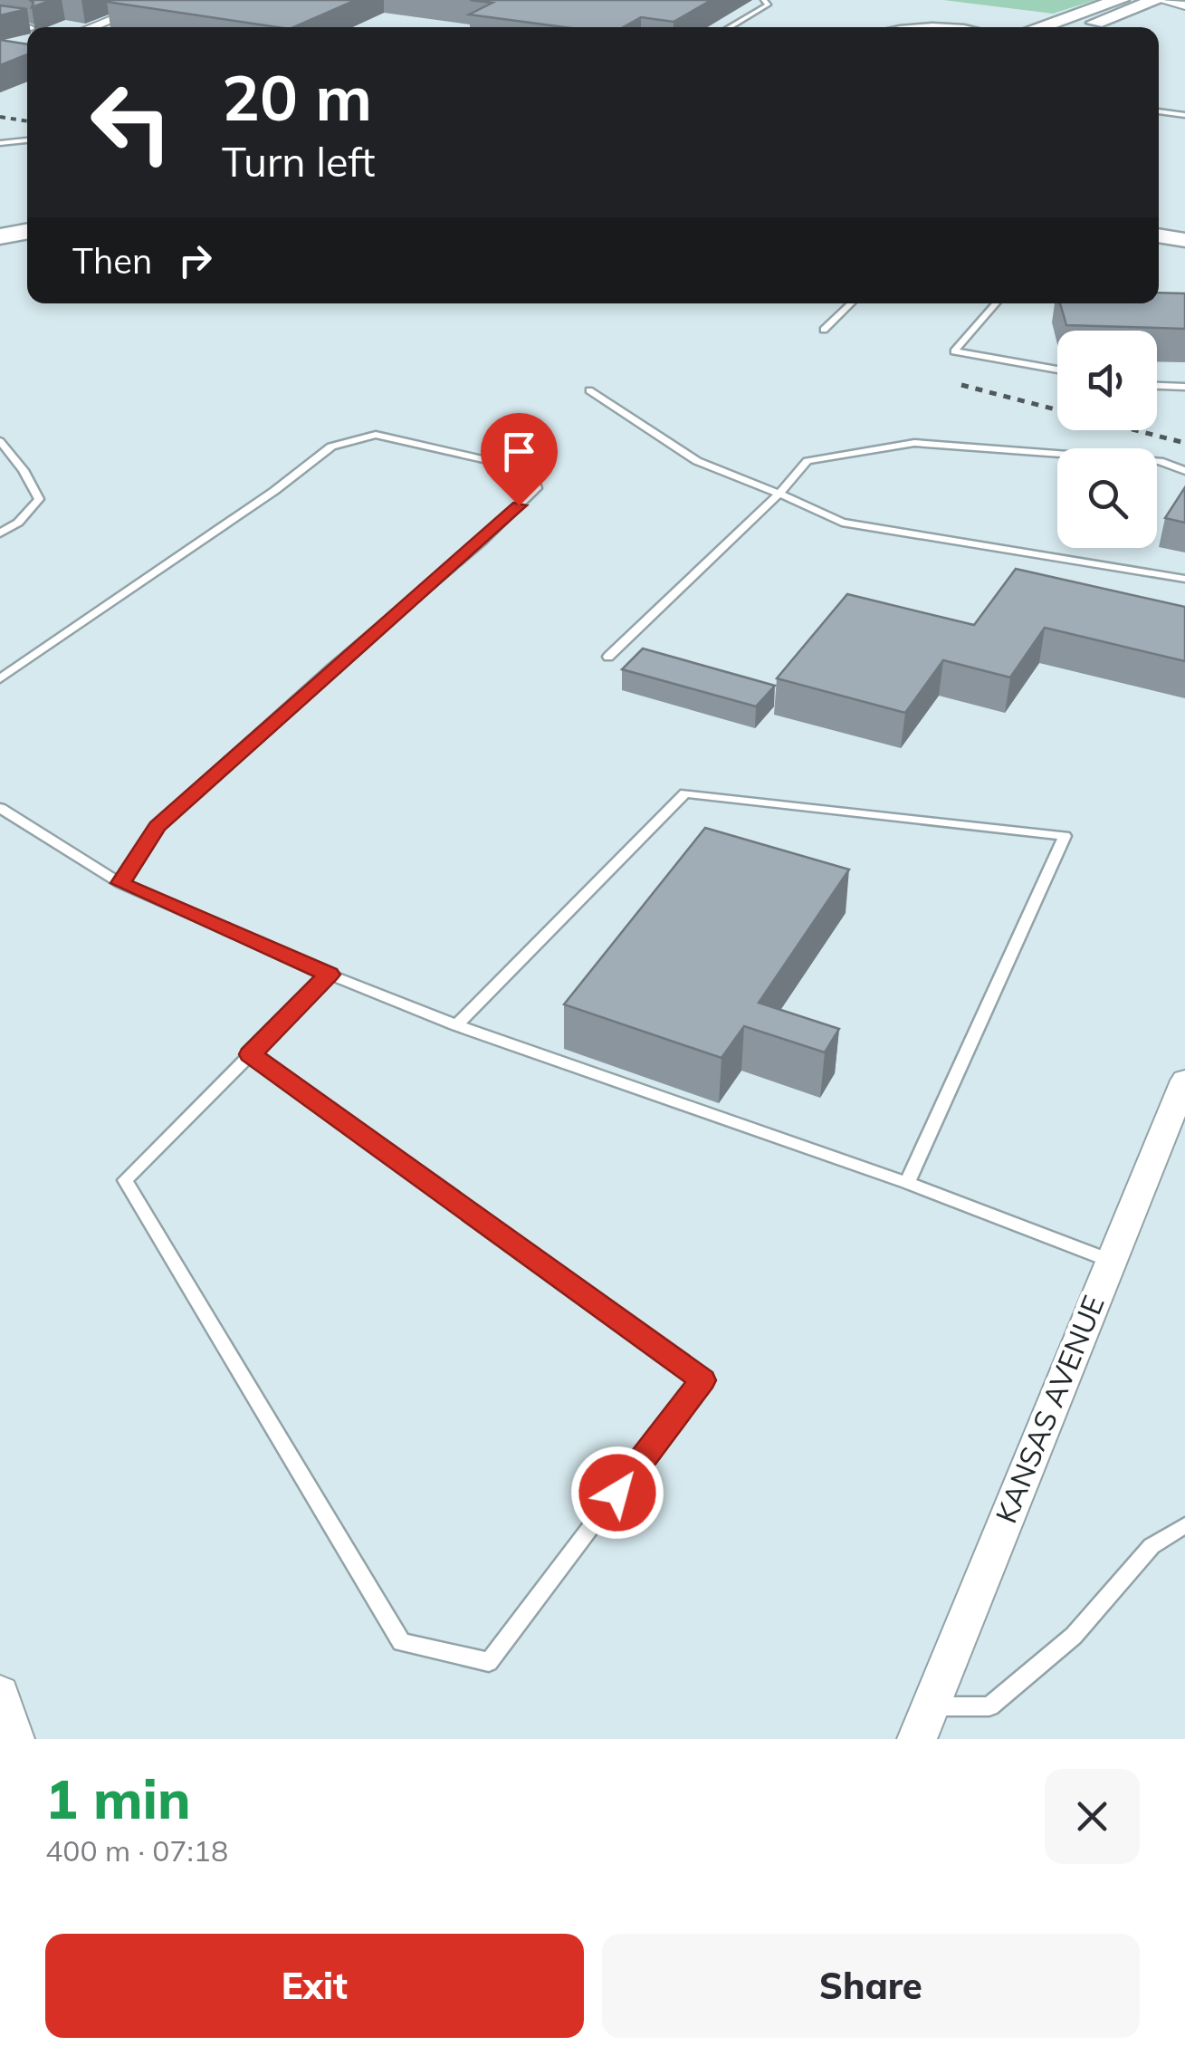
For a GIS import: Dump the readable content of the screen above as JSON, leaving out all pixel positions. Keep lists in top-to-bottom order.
{
  "streets": {
    "street": ["KANSAS AVENUE"]
  },
  "page": {
    "turn": ["20 m", "Turn left"],
    "then": "Then",
    "heading": ["1 min", "400 m · 07:18"],
    "buttons": ["Exit", "Share"]
  }
}
